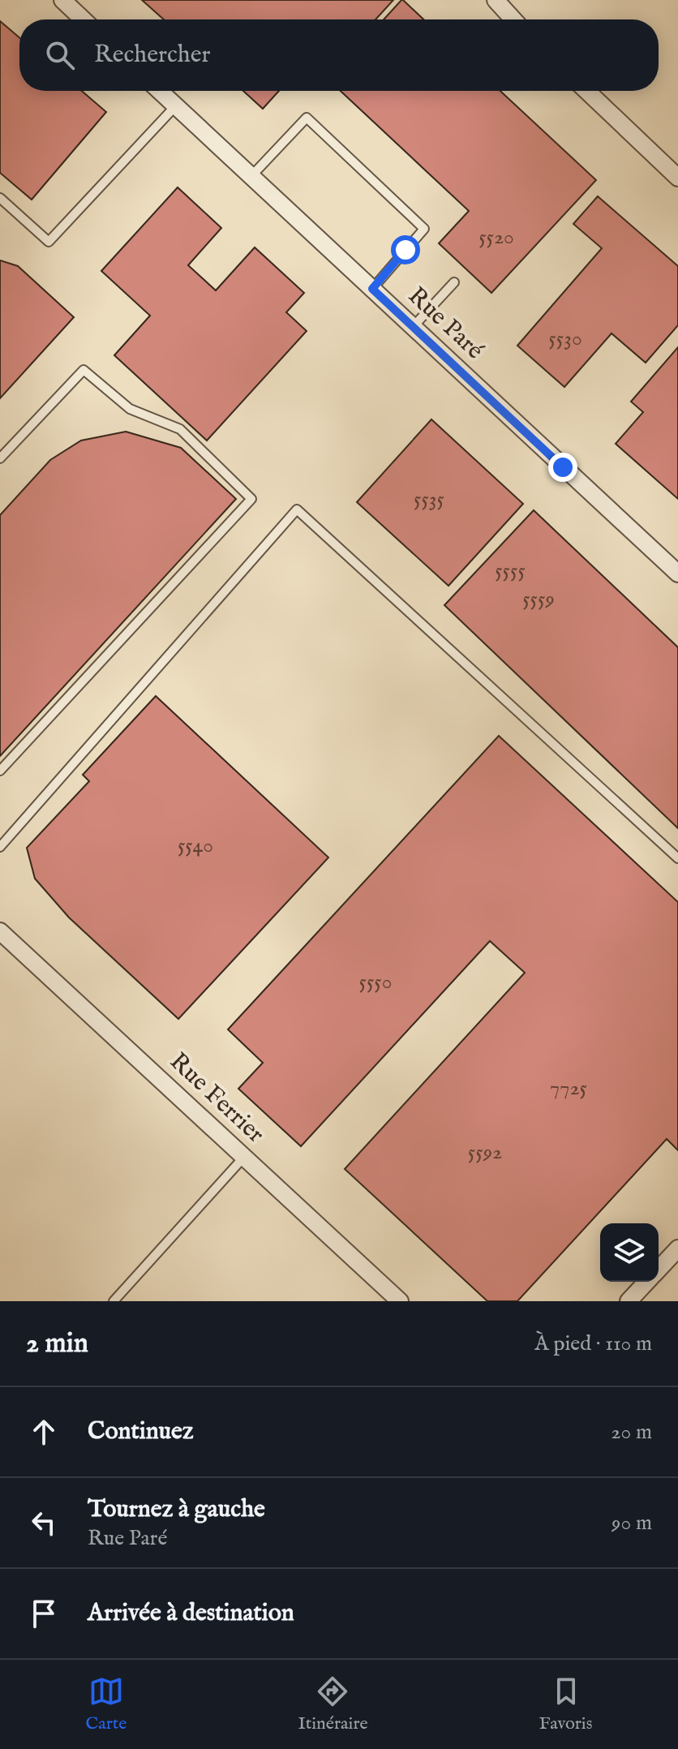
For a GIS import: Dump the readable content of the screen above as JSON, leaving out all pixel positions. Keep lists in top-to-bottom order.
{
  "streets": {
    "street": ["Rue Paré", "Rue Ferrier"]
  },
  "house_numbers": [
    "5520",
    "5530",
    "5535",
    "5555",
    "5559",
    "5540",
    "5550",
    "7725",
    "5592"
  ],
  "page": {
    "search": "Rechercher",
    "heading": ["2 min", "À pied · 110 m"],
    "list": [
      ["Continuez", "20 m"],
      ["Tournez à gauche", "Rue Paré", "90 m"],
      "Arrivée à destination"
    ],
    "nav": ["Carte", "Itinéraire", "Favoris"]
  }
}
